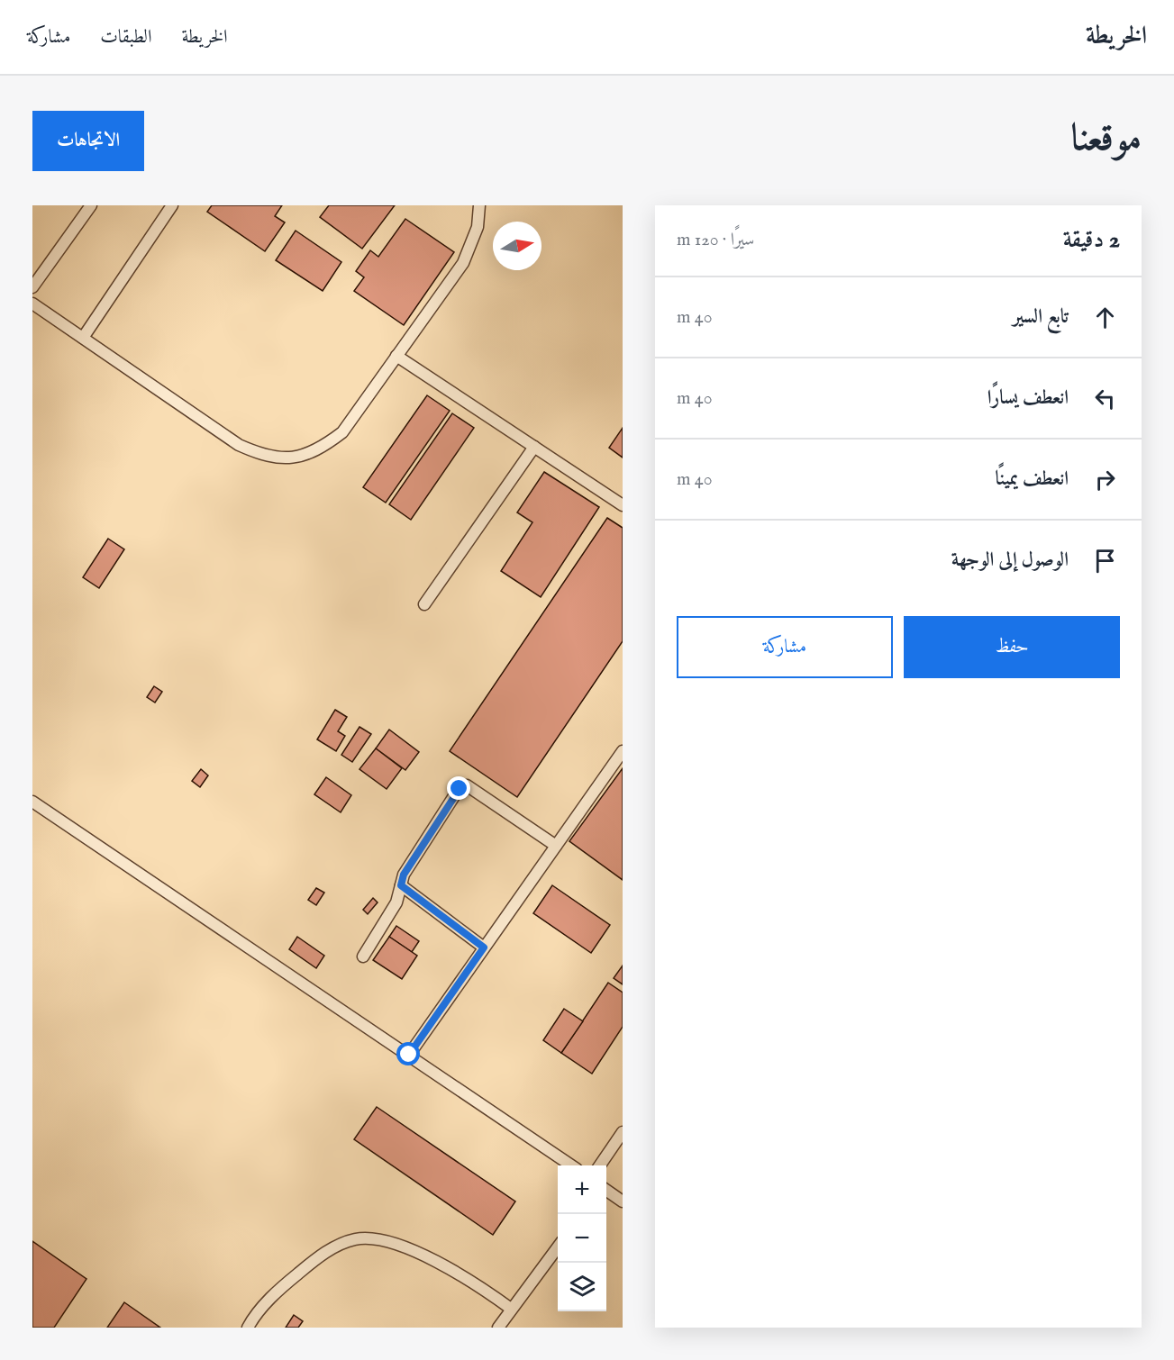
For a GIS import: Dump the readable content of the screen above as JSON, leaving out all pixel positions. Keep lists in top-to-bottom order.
{
  "north": "right",
  "page": {
    "header": "الخريطة",
    "nav": ["الخريطة", "الطبقات", "مشاركة"],
    "title": "موقعنا",
    "buttons": [
      "الاتجاهات",
      ["حفظ", "مشاركة"]
    ],
    "heading": ["2 دقيقة", "سيرًا · 120 m"],
    "list": [
      ["تابع السير", "40 m"],
      ["انعطف يسارًا", "40 m"],
      ["انعطف يمينًا", "40 m"],
      "الوصول إلى الوجهة"
    ],
    "map_buttons": ["+", "−"]
  }
}
